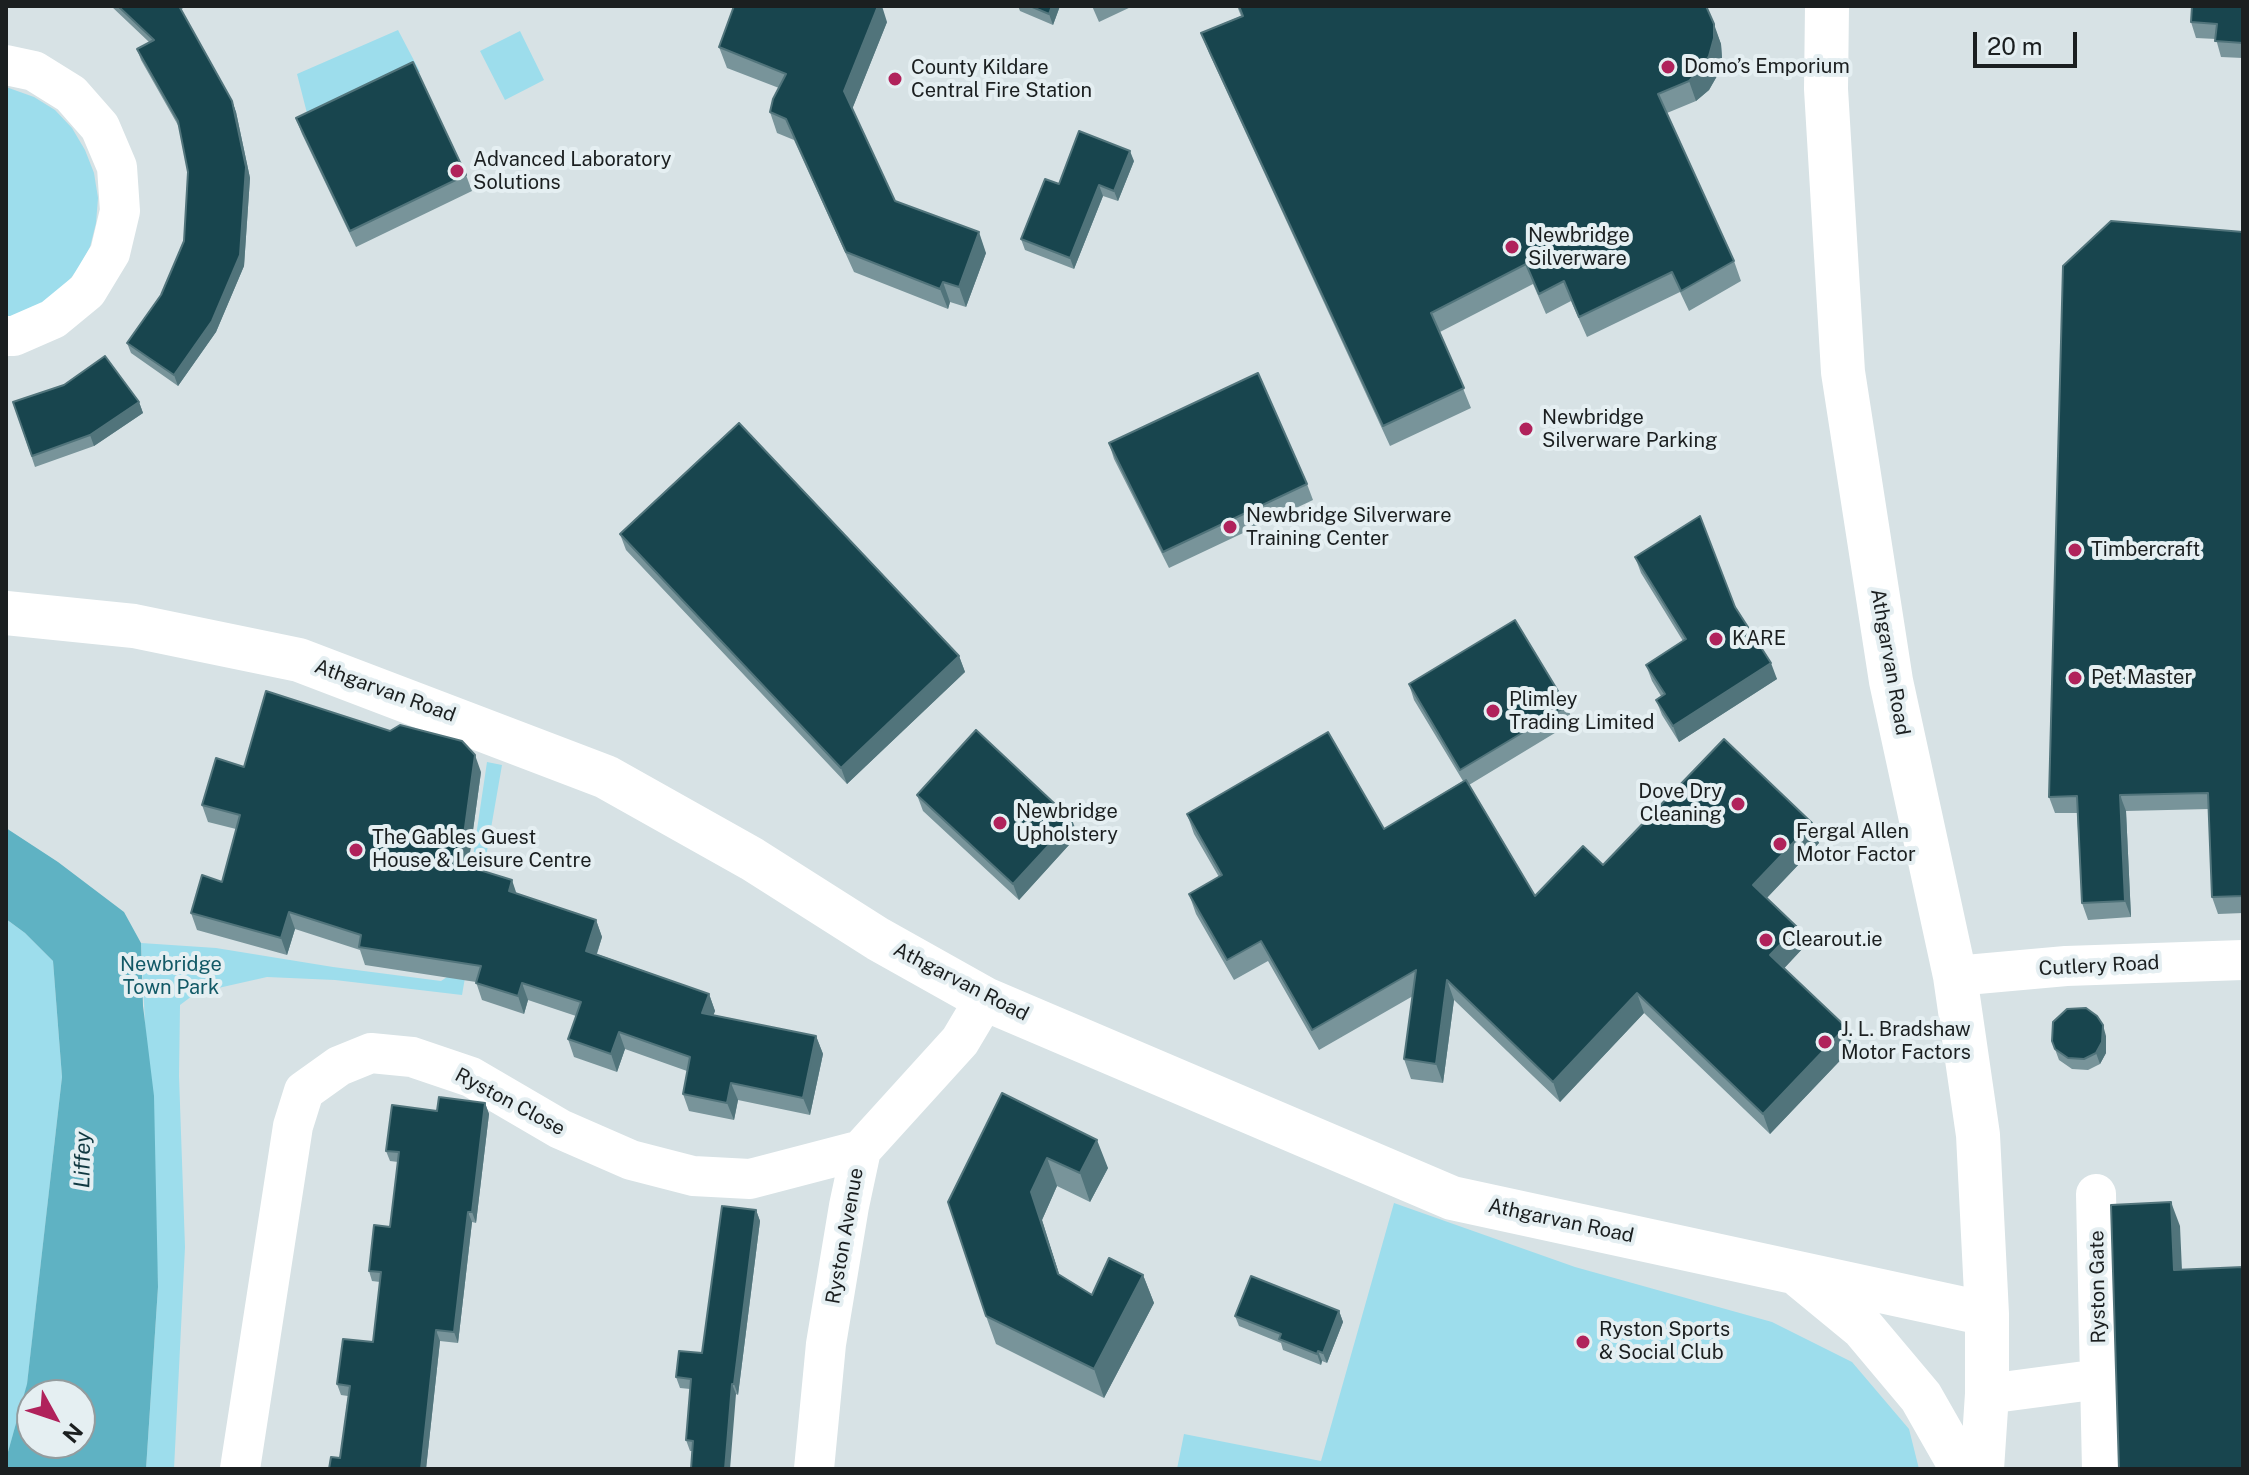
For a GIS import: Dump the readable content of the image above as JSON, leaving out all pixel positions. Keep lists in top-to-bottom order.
{
  "streets": {
    "main road": ["Athgarvan Road"],
    "street": [
      "Cutlery Road",
      "Ryston Close",
      "Ryston Avenue",
      "Ryston Gate"
    ]
  },
  "crossings": [
    ["Athgarvan Road", "Cutlery Road"],
    ["Athgarvan Road", "Ryston Avenue"],
    ["Ryston Close", "Ryston Avenue"]
  ],
  "water": ["Liffey"],
  "parks": ["Newbridge Town Park"],
  "places": [
    "Domo’s Emporium",
    "County Kildare Central Fire Station",
    "Advanced Laboratory Solutions",
    "Newbridge Silverware",
    "Newbridge Silverware Parking",
    "Newbridge Silverware Training Center",
    "Timbercraft",
    "KARE",
    "Pet Master",
    "Plimley Trading Limited",
    "Dove Dry Cleaning",
    "Newbridge Upholstery",
    "Fergal Allen Motor Factor",
    "The Gables Guest House & Leisure Centre",
    "Clearout.ie",
    "J. L. Bradshaw Motor Factors",
    "Ryston Sports & Social Club"
  ],
  "scale_bar": "20 m",
  "north": "bottom right"
}
